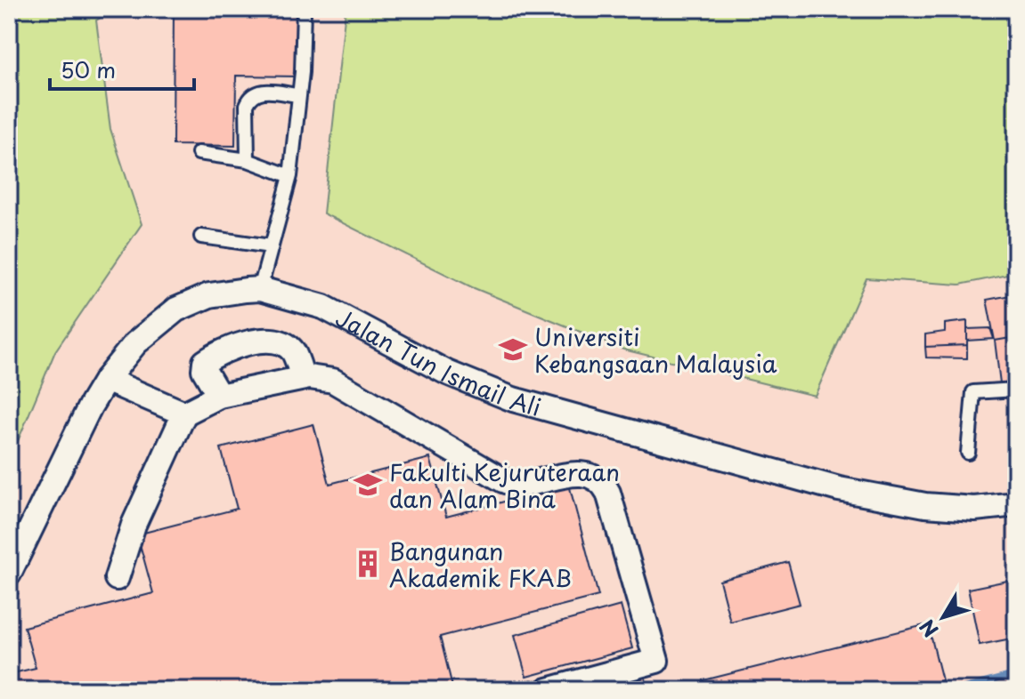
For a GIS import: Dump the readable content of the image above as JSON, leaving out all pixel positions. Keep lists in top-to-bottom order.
{
  "streets": {
    "street": ["Jalan Tun Ismail Ali"]
  },
  "places": {
    "school or university": ["Universiti Kebangsaan Malaysia", "Fakulti Kejuruteraan dan Alam Bina"],
    "building": ["Bangunan Akademik FKAB"]
  },
  "scale_bar": "50 m",
  "north": "bottom left"
}
